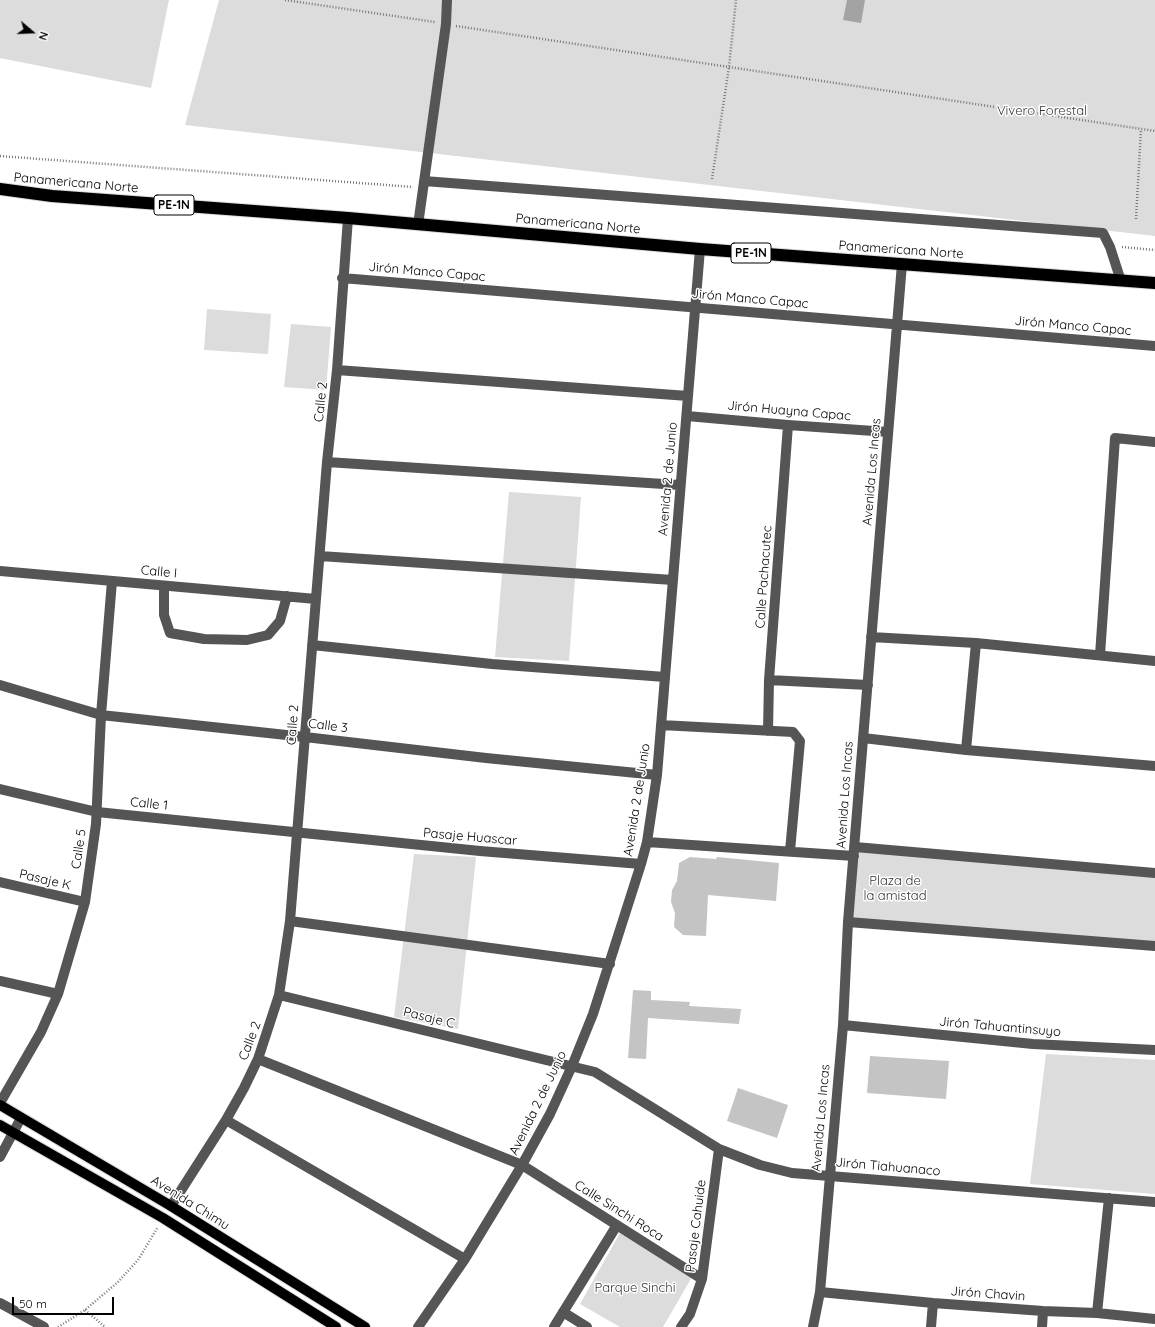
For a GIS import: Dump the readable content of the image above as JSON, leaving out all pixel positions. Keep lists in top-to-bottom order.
{
  "streets": {
    "highway": ["Panamericana Norte", "PE-1N"],
    "main road": ["Avenida Chimu"],
    "street": [
      "Jirón Manco Capac",
      "Calle 2",
      "Jirón Huayna Capac",
      "Avenida Los Incas",
      "Avenida 2 de Junio",
      "Calle I",
      "Calle Pachacutec",
      "Calle 3",
      "Calle 1",
      "Pasaje Huascar",
      "Calle 5",
      "Pasaje K",
      "Pasaje C",
      "Jirón Tahuantinsuyo",
      "Jirón Tiahuanaco",
      "Calle Sinchi Roca",
      "Pasaje Cahuide",
      "Jirón Chavin"
    ]
  },
  "crossings": [
    ["Panamericana Norte", "Calle 2"],
    ["Panamericana Norte", "Avenida Los Incas"],
    ["Panamericana Norte", "Avenida 2 de Junio"],
    ["Jirón Manco Capac", "Calle 2"],
    ["Jirón Manco Capac", "Avenida Los Incas"],
    ["Jirón Manco Capac", "Avenida 2 de Junio"],
    ["Calle 2", "Calle I"],
    ["Calle 2", "Calle 3"],
    ["Calle 2", "Calle 1"],
    ["Calle 2", "Pasaje Huascar"],
    ["Calle 2", "Pasaje C"],
    ["Calle 2", "Avenida Chimu"],
    ["Calle 2", "Calle Sinchi Roca"],
    ["Jirón Huayna Capac", "Avenida Los Incas"],
    ["Jirón Huayna Capac", "Avenida 2 de Junio"],
    ["Jirón Huayna Capac", "Calle Pachacutec"],
    ["Avenida Los Incas", "Jirón Tahuantinsuyo"],
    ["Avenida Los Incas", "Jirón Tiahuanaco"],
    ["Avenida Los Incas", "Jirón Chavin"],
    ["Avenida 2 de Junio", "Calle 3"],
    ["Avenida 2 de Junio", "Pasaje Huascar"],
    ["Avenida 2 de Junio", "Pasaje C"],
    ["Avenida 2 de Junio", "Jirón Tiahuanaco"],
    ["Avenida 2 de Junio", "Calle Sinchi Roca"],
    ["Calle I", "Calle 5"],
    ["Calle 3", "Calle 5"],
    ["Calle 1", "Pasaje Huascar"],
    ["Calle 1", "Calle 5"],
    ["Calle 5", "Pasaje K"],
    ["Calle 5", "Avenida Chimu"],
    ["Pasaje C", "Jirón Tiahuanaco"],
    ["Jirón Tiahuanaco", "Pasaje Cahuide"],
    ["Calle Sinchi Roca", "Pasaje Cahuide"]
  ],
  "parks": ["Vivero Forestal", "Plaza de la amistad", "Parque Sinchi"],
  "scale_bar": "50 m",
  "north": "right"
}
